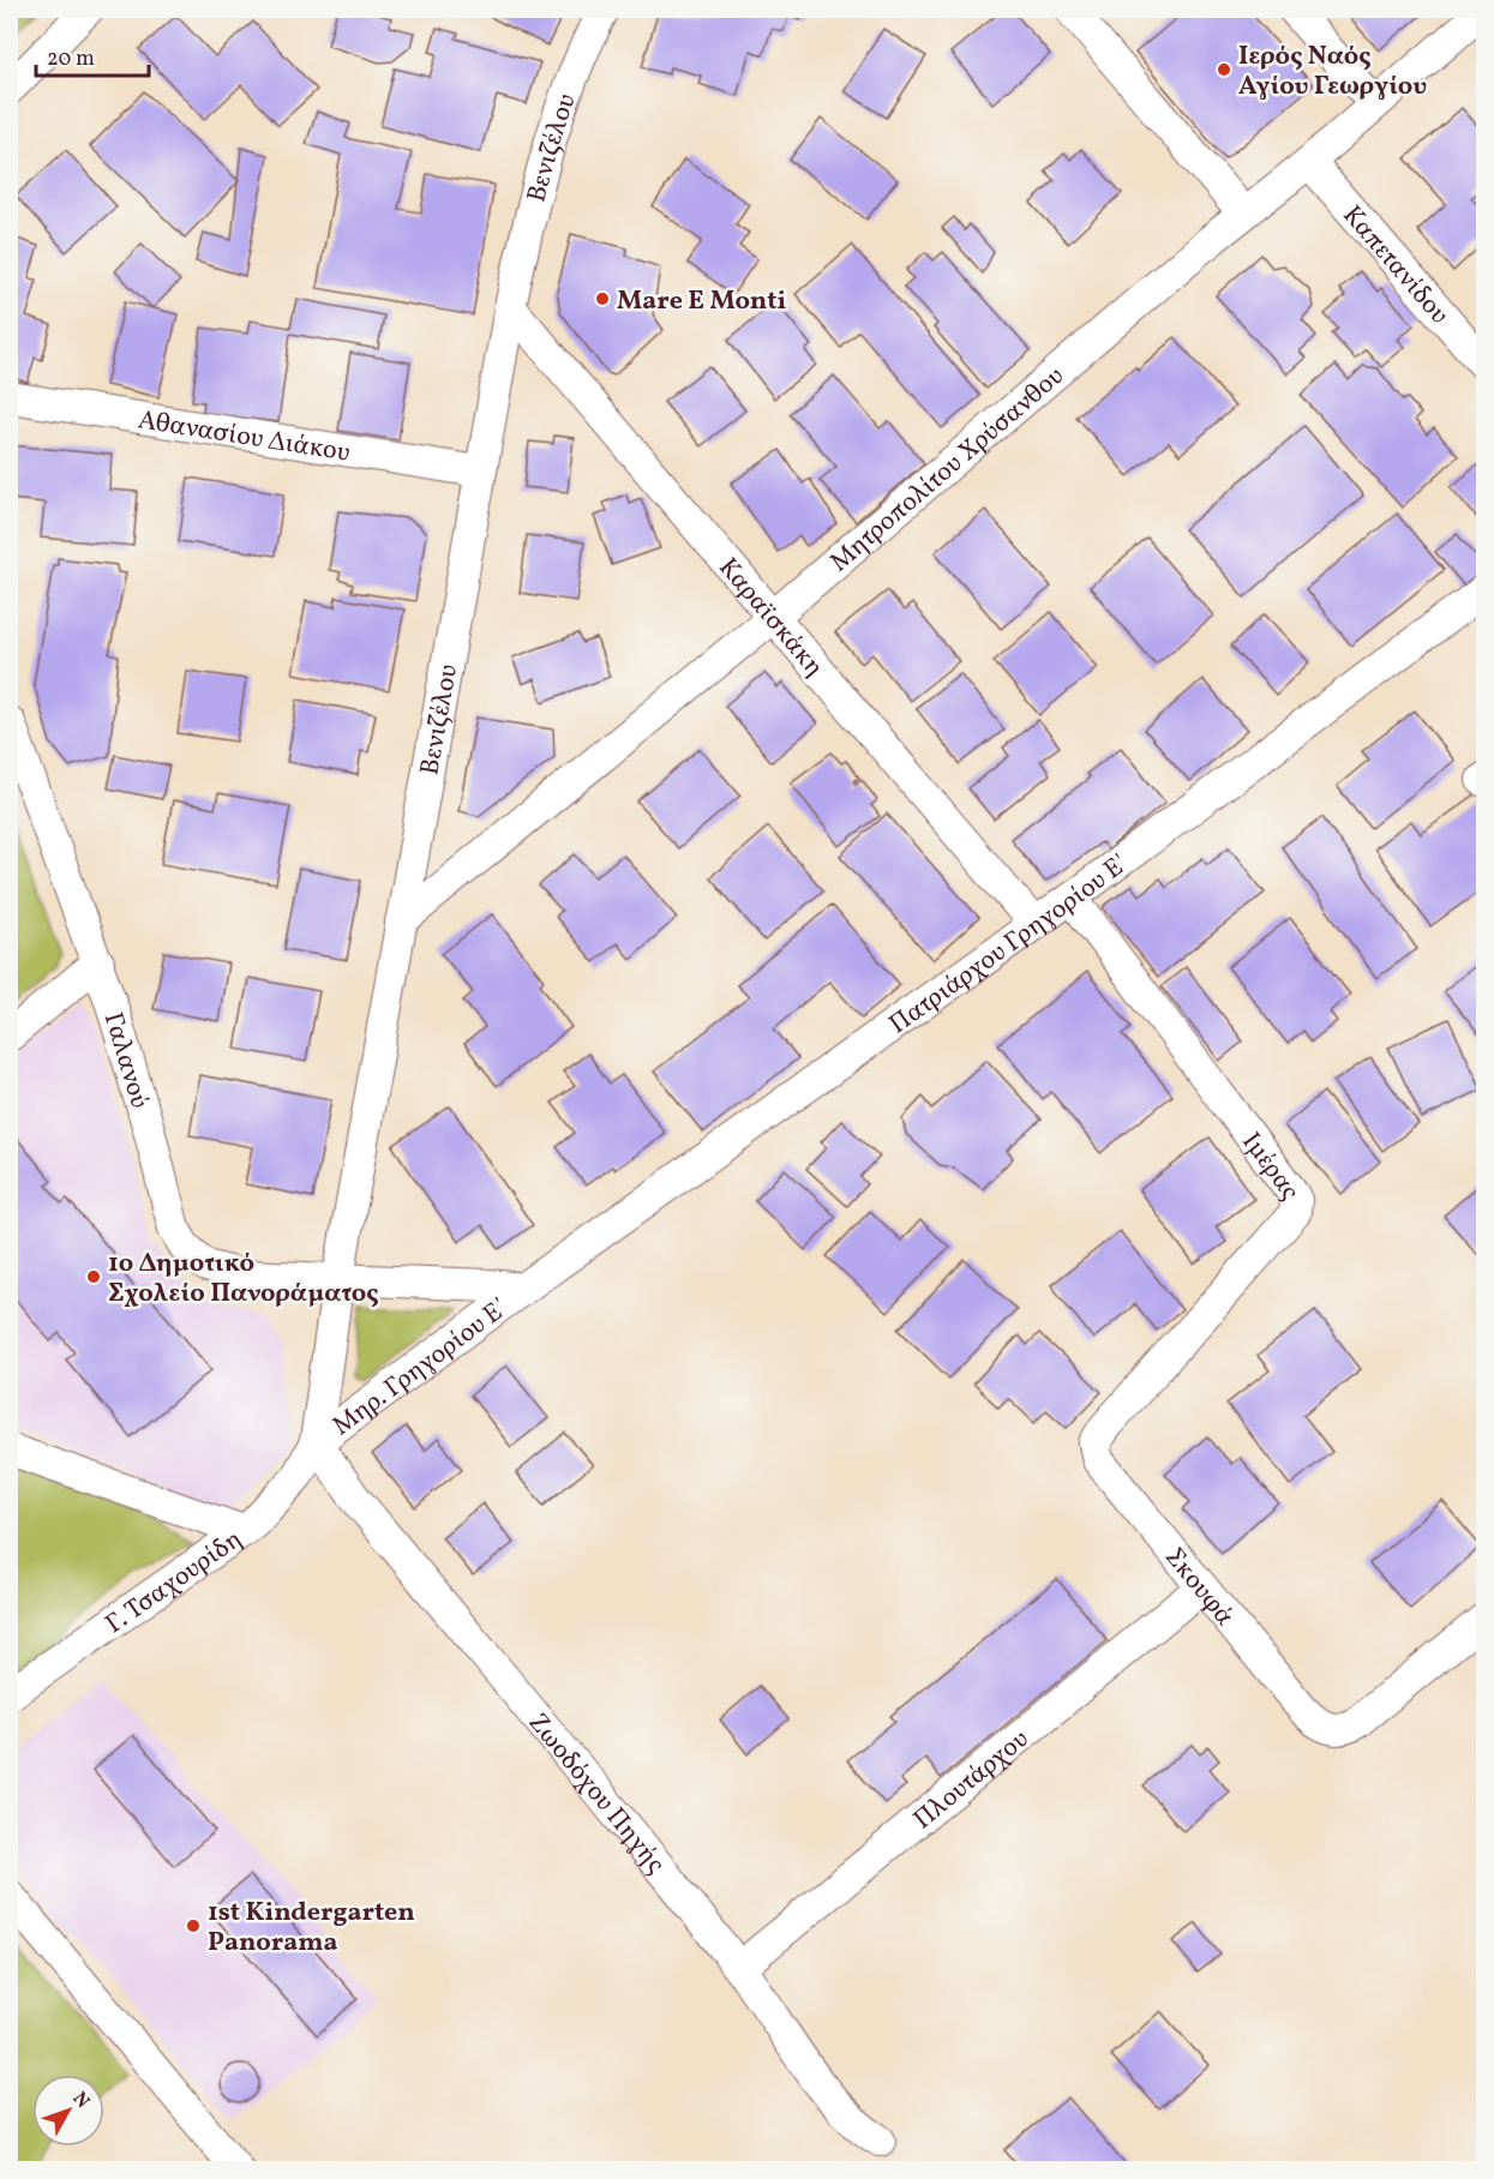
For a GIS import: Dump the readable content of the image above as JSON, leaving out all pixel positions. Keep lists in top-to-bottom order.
{
  "streets": {
    "street": [
      "Βενιζέλου",
      "Καπετανίδου",
      "Αθανασίου Διάκου",
      "Μητροπολίτου Χρύσανθου",
      "Καραϊσκάκη",
      "Πατριάρχου Γρηγορίου Ε'",
      "Γαλανού",
      "Ιμέρας",
      "Μηρ. Γρηγορίου Ε΄",
      "Γ. Τσαχουρίδη",
      "Σκουφά",
      "Πλουτάρχου",
      "Ζωοδόχου Πηγής"
    ]
  },
  "crossings": [
    ["Βενιζέλου", "Αθανασίου Διάκου"],
    ["Βενιζέλου", "Μητροπολίτου Χρύσανθου"],
    ["Βενιζέλου", "Καραϊσκάκη"],
    ["Βενιζέλου", "Γαλανού"],
    ["Βενιζέλου", "Μηρ. Γρηγορίου Ε΄"],
    ["Βενιζέλου", "Γ. Τσαχουρίδη"],
    ["Βενιζέλου", "Ζωοδόχου Πηγής"],
    ["Καπετανίδου", "Μητροπολίτου Χρύσανθου"],
    ["Μητροπολίτου Χρύσανθου", "Καραϊσκάκη"],
    ["Καραϊσκάκη", "Πατριάρχου Γρηγορίου Ε'"],
    ["Πατριάρχου Γρηγορίου Ε'", "Ιμέρας"],
    ["Πατριάρχου Γρηγορίου Ε'", "Μηρ. Γρηγορίου Ε΄"],
    ["Ιμέρας", "Σκουφά"],
    ["Μηρ. Γρηγορίου Ε΄", "Γ. Τσαχουρίδη"],
    ["Μηρ. Γρηγορίου Ε΄", "Ζωοδόχου Πηγής"],
    ["Γ. Τσαχουρίδη", "Ζωοδόχου Πηγής"],
    ["Σκουφά", "Πλουτάρχου"],
    ["Πλουτάρχου", "Ζωοδόχου Πηγής"]
  ],
  "places": [
    "Ιερός Ναός Αγίου Γεωργίου",
    "Mare E Monti",
    "1ο Δημοτικό Σχολείο Πανοράματος",
    "1st Kindergarten Panorama"
  ],
  "scale_bar": "20 m",
  "north": "top right"
}
